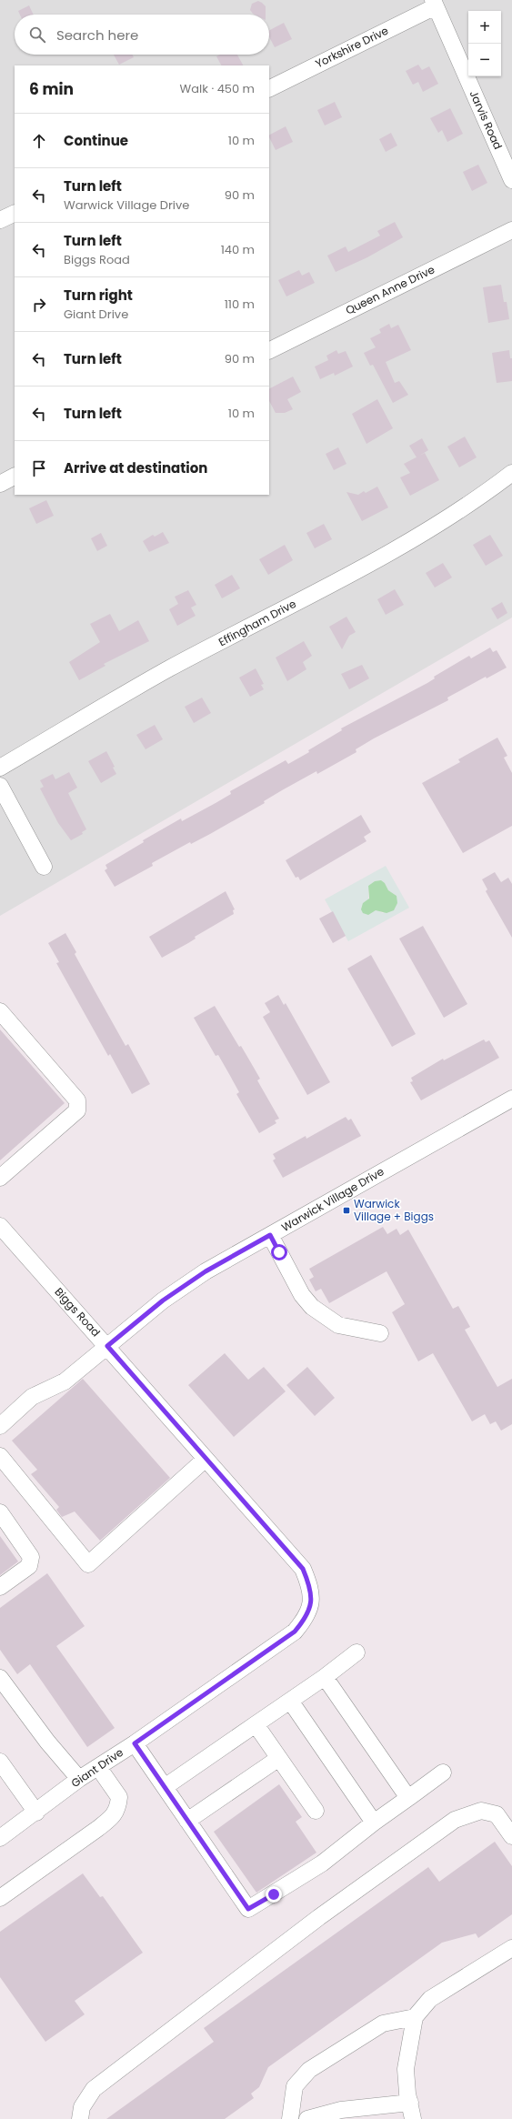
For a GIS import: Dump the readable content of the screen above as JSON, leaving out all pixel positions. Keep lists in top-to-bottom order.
{
  "streets": {
    "street": [
      "Yorkshire Drive",
      "Jarvis Road",
      "Queen Anne Drive",
      "Effingham Drive",
      "Warwick Village Drive",
      "Biggs Road",
      "Giant Drive"
    ]
  },
  "crossings": [
    ["Yorkshire Drive", "Jarvis Road"],
    ["Warwick Village Drive", "Biggs Road"],
    ["Biggs Road", "Giant Drive"]
  ],
  "places": {
    "transit": ["Warwick Village + Biggs"]
  },
  "page": {
    "map_buttons": ["+", "−"],
    "search": "Search here",
    "heading": ["6 min", "Walk · 450 m"],
    "list": [
      ["Continue", "10 m"],
      ["Turn left", "Warwick Village Drive", "90 m"],
      ["Turn left", "Biggs Road", "140 m"],
      ["Turn right", "Giant Drive", "110 m"],
      ["Turn left", "90 m"],
      ["Turn left", "10 m"],
      "Arrive at destination"
    ]
  }
}
